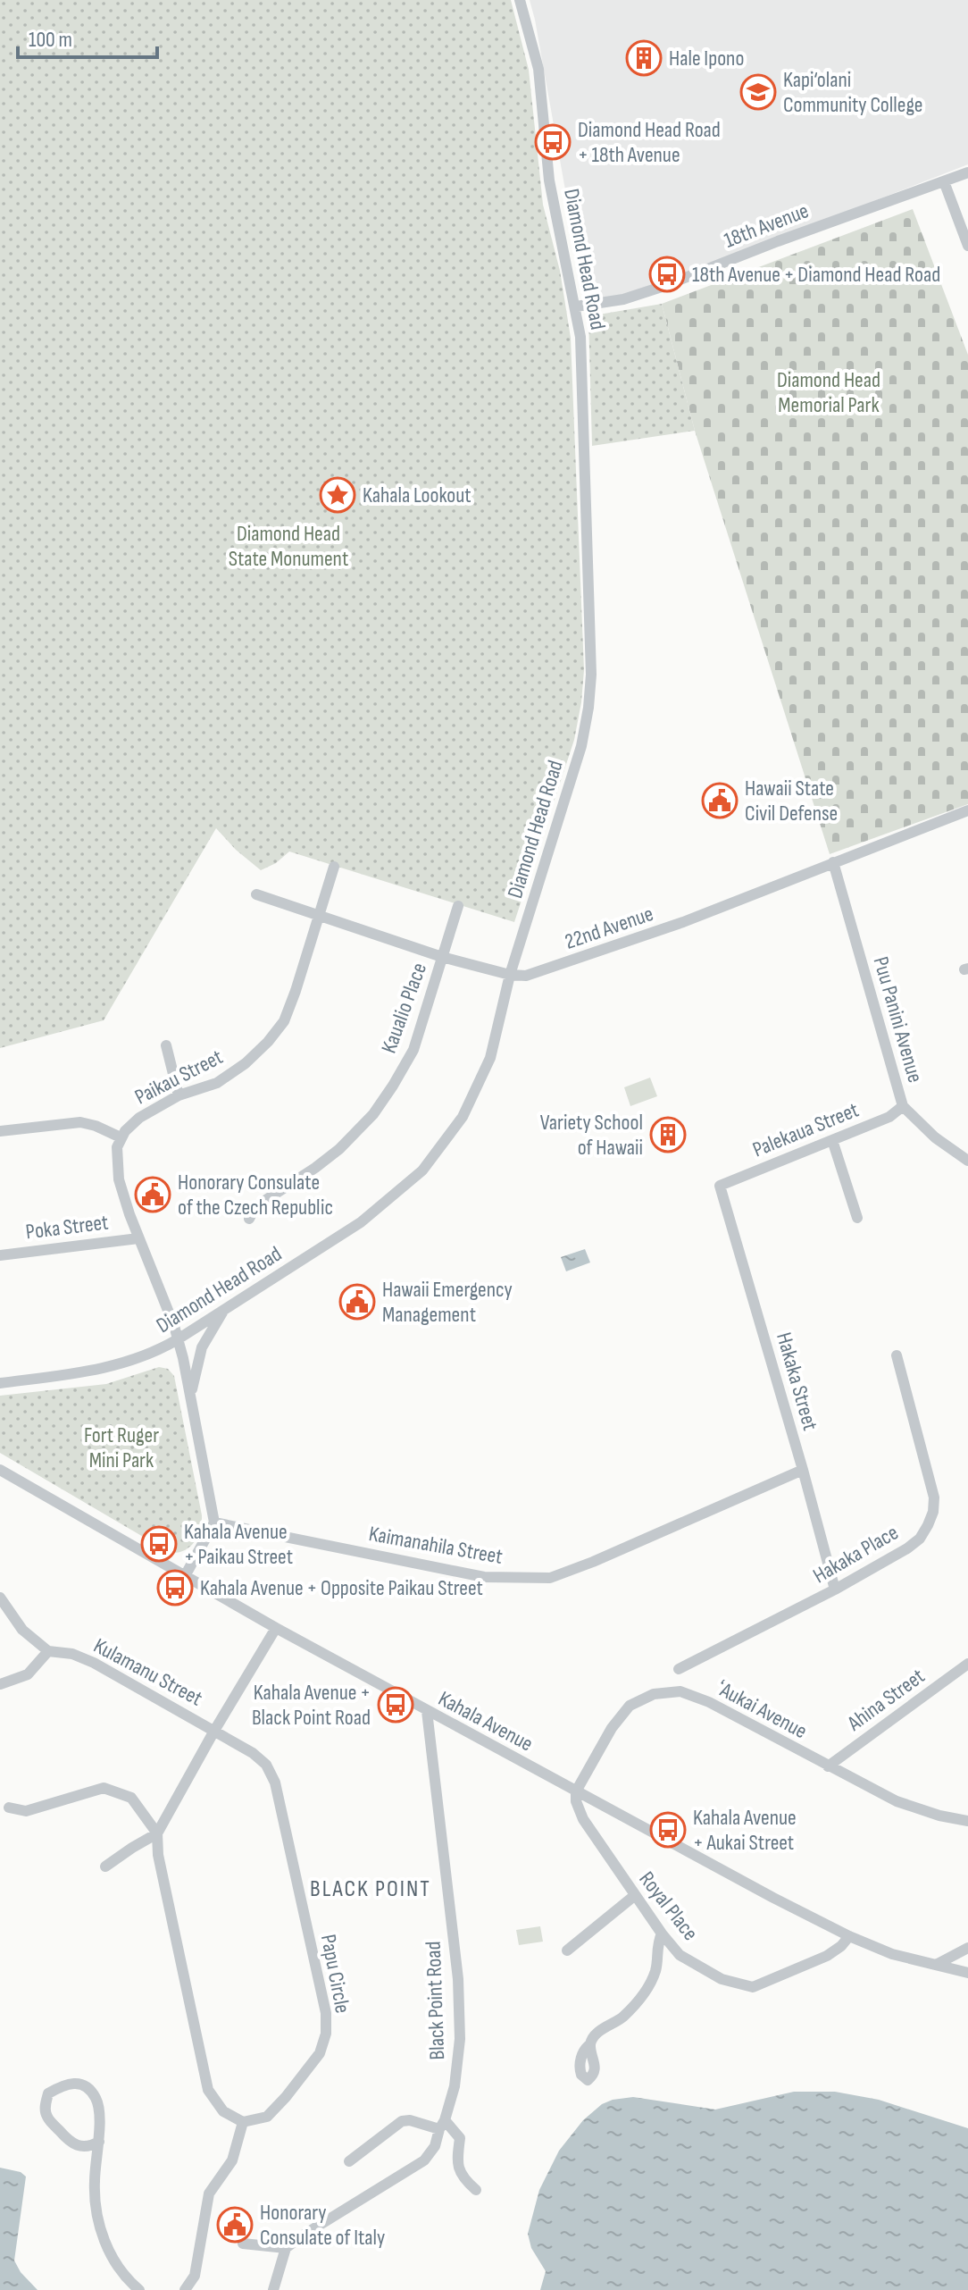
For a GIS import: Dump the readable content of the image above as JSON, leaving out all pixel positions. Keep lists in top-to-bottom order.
{
  "streets": {
    "street": [
      "18th Avenue",
      "Diamond Head Road",
      "22nd Avenue",
      "Kaualio Place",
      "Puu Panini Avenue",
      "Paikau Street",
      "Palekaua Street",
      "Poka Street",
      "Hakaka Street",
      "Kaimanahila Street",
      "Hakaka Place",
      "Kulamanu Street",
      "Ahina Street",
      "ʻAukai Avenue",
      "Kahala Avenue",
      "Royal Place",
      "Papu Circle",
      "Black Point Road"
    ]
  },
  "crossings": [
    ["18th Avenue", "Diamond Head Road"],
    ["Diamond Head Road", "22nd Avenue"],
    ["22nd Avenue", "Kaualio Place"],
    ["22nd Avenue", "Puu Panini Avenue"],
    ["22nd Avenue", "Paikau Street"],
    ["Puu Panini Avenue", "Palekaua Street"],
    ["Palekaua Street", "Hakaka Street"],
    ["Hakaka Street", "Kaimanahila Street"],
    ["Hakaka Street", "Hakaka Place"],
    ["Kulamanu Street", "Papu Circle"],
    ["Ahina Street", "ʻAukai Avenue"],
    ["ʻAukai Avenue", "Kahala Avenue"],
    ["ʻAukai Avenue", "Royal Place"],
    ["Kahala Avenue", "Royal Place"],
    ["Kahala Avenue", "Black Point Road"]
  ],
  "districts": ["BLACK POINT"],
  "parks": ["Diamond Head Memorial Park", "Diamond Head State Monument", "Fort Ruger Mini Park"],
  "places": {
    "building": ["Hale Ipono", "Variety School of Hawaii"],
    "school or university": ["Kapi‘olani Community College"],
    "bus stop": [
      "Diamond Head Road + 18th Avenue",
      "18th Avenue + Diamond Head Road",
      "Kahala Avenue + Paikau Street",
      "Kahala Avenue + Opposite Paikau Street",
      "Kahala Avenue + Black Point Road",
      "Kahala Avenue + Aukai Street"
    ],
    "place": ["Kahala Lookout"],
    "public building": [
      "Hawaii State Civil Defense",
      "Honorary Consulate of the Czech Republic",
      "Hawaii Emergency Management",
      "Honorary Consulate of Italy"
    ]
  },
  "scale_bar": "100 m"
}
